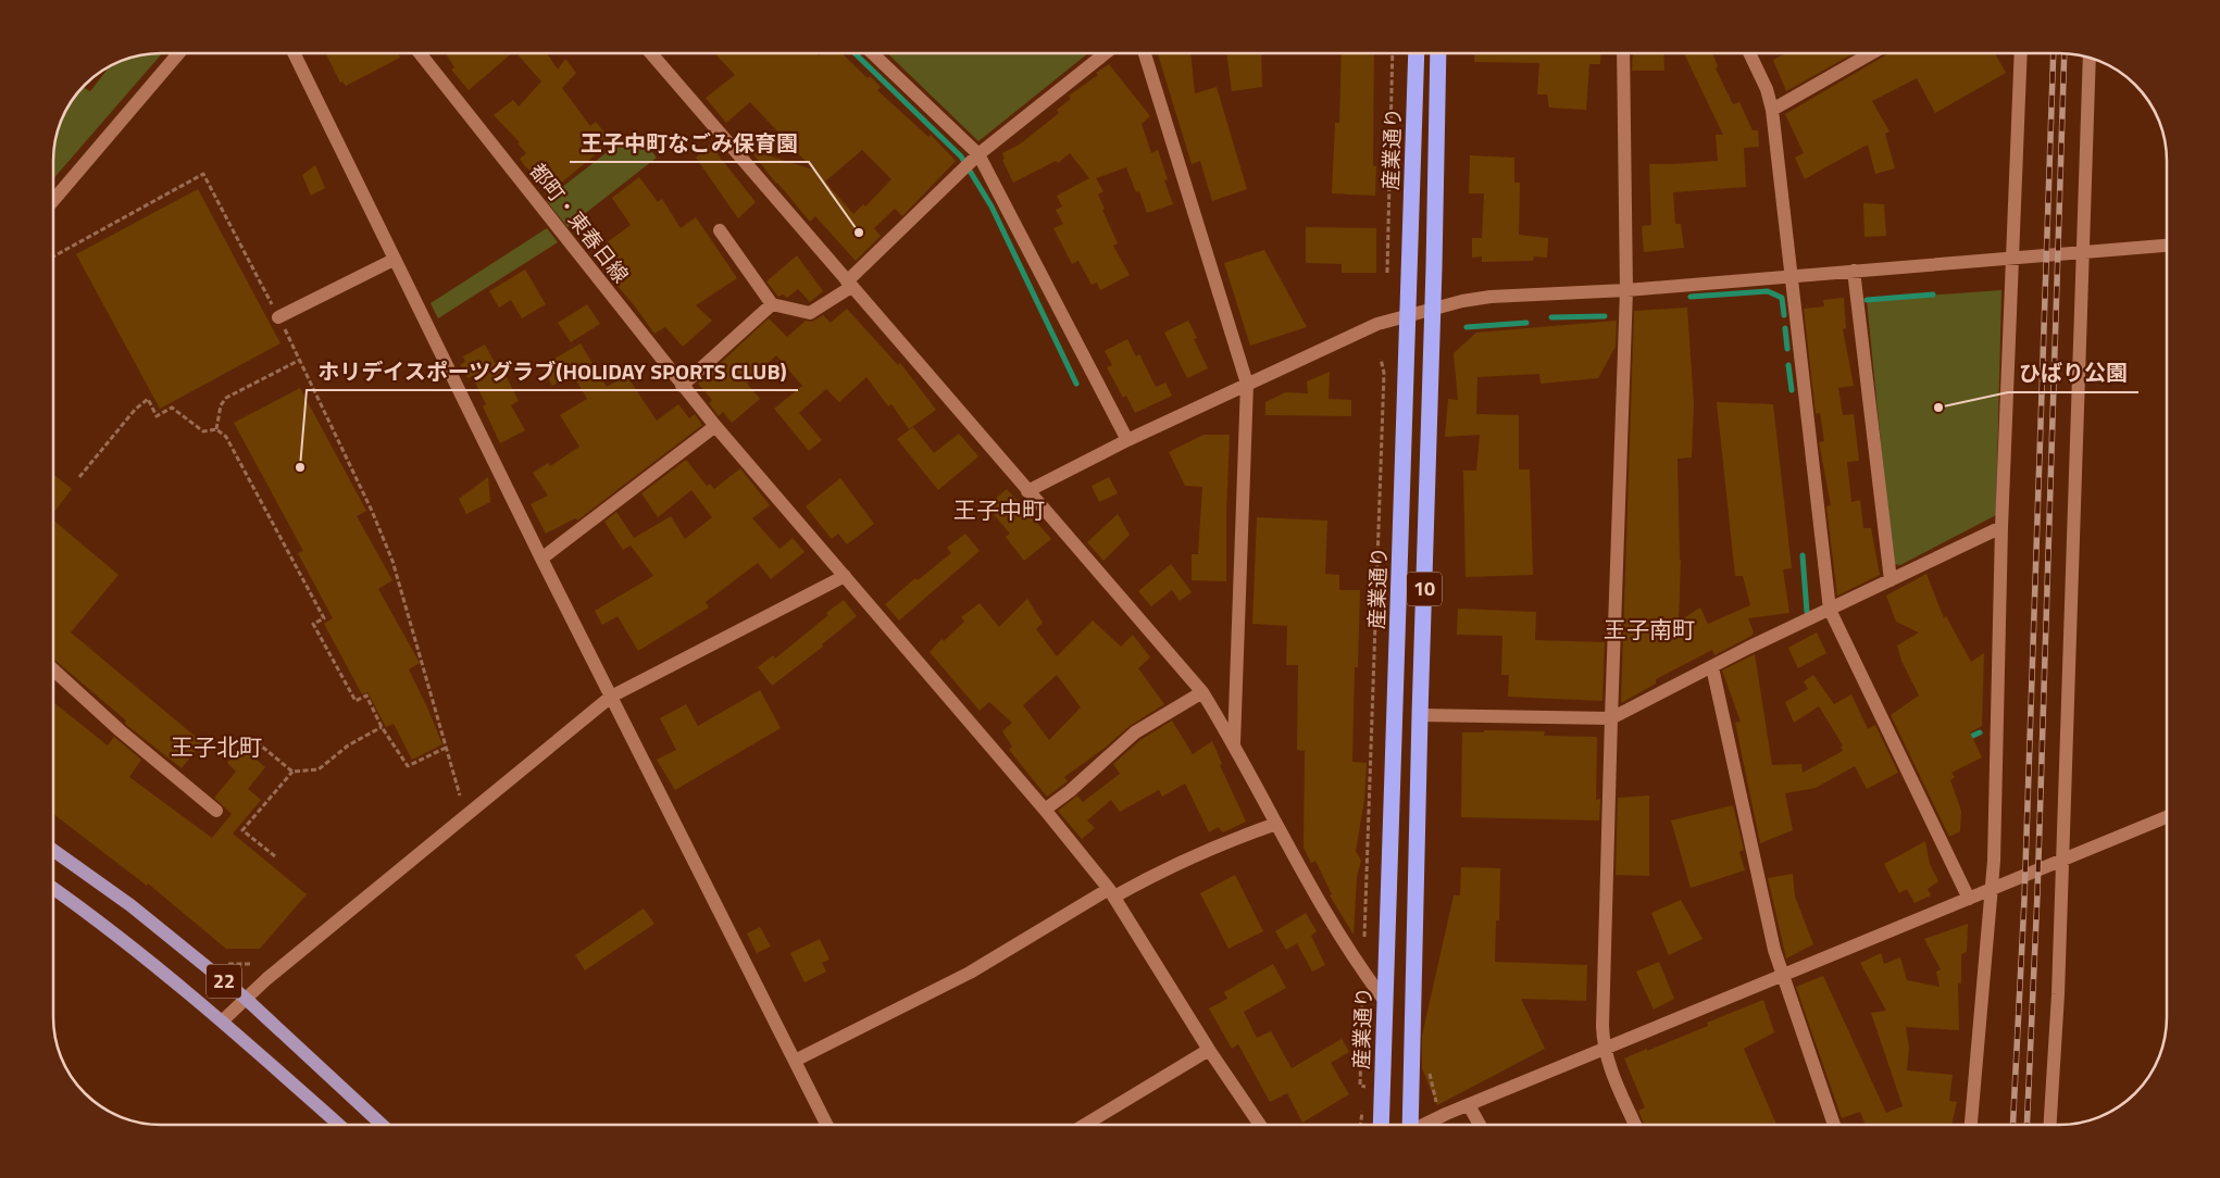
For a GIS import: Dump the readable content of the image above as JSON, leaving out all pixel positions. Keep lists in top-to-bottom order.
{
  "streets": {
    "highway": ["産業通り", "10"],
    "main road": ["22"],
    "street": ["都町・東春日線"]
  },
  "districts": ["王子中町", "王子南町", "王子北町"],
  "places": ["王子中町なごみ保育園", "ひばり公園", "ホリデイスポーツグラブ(HOLIDAY SPORTS CLUB)"]
}
